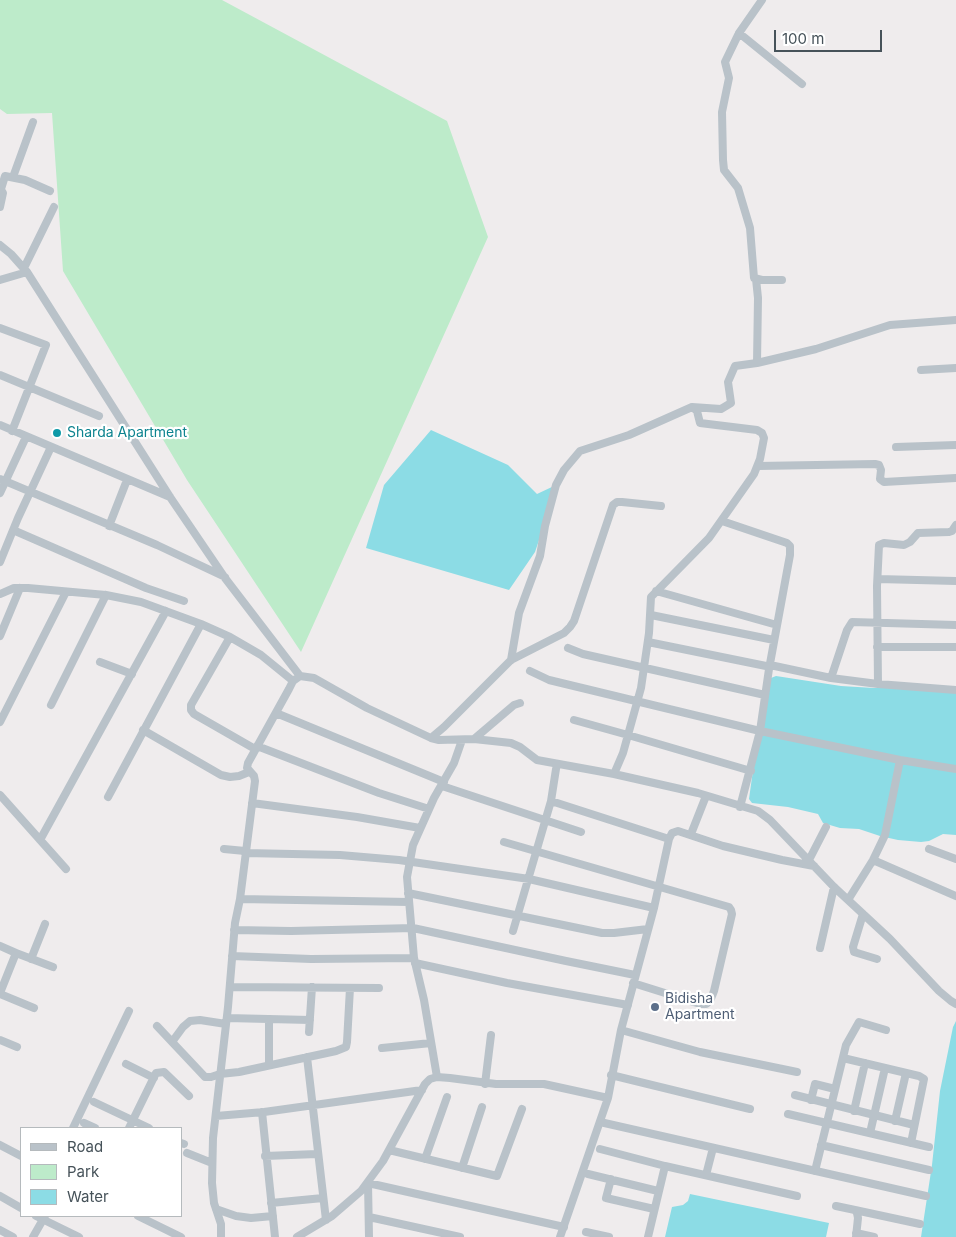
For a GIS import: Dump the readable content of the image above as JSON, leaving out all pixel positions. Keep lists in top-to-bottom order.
{
  "places": ["Sharda Apartment", "Bidisha Apartment"],
  "legend": ["Road", "Park", "Water"],
  "scale_bar": "100 m"
}
